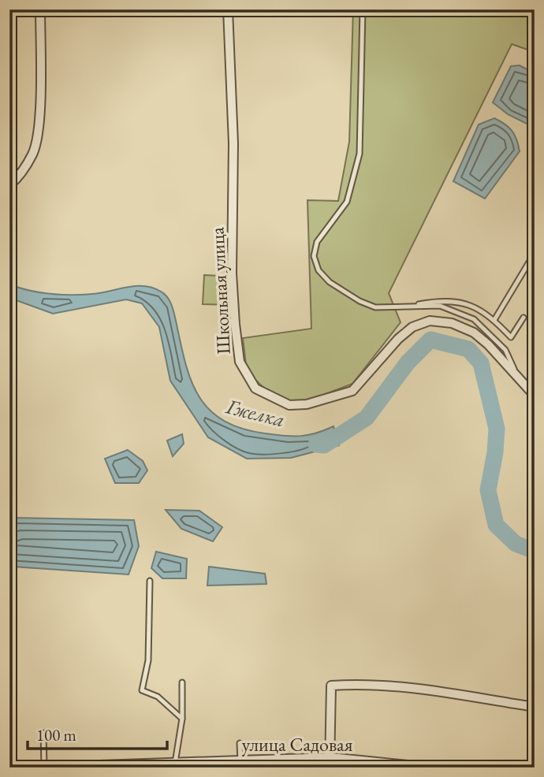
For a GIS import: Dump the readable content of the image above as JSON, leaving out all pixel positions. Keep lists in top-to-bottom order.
{
  "streets": {
    "street": ["Школьная улица", "улица Садовая"]
  },
  "water": ["Гжелка"],
  "scale_bar": "100 m"
}
